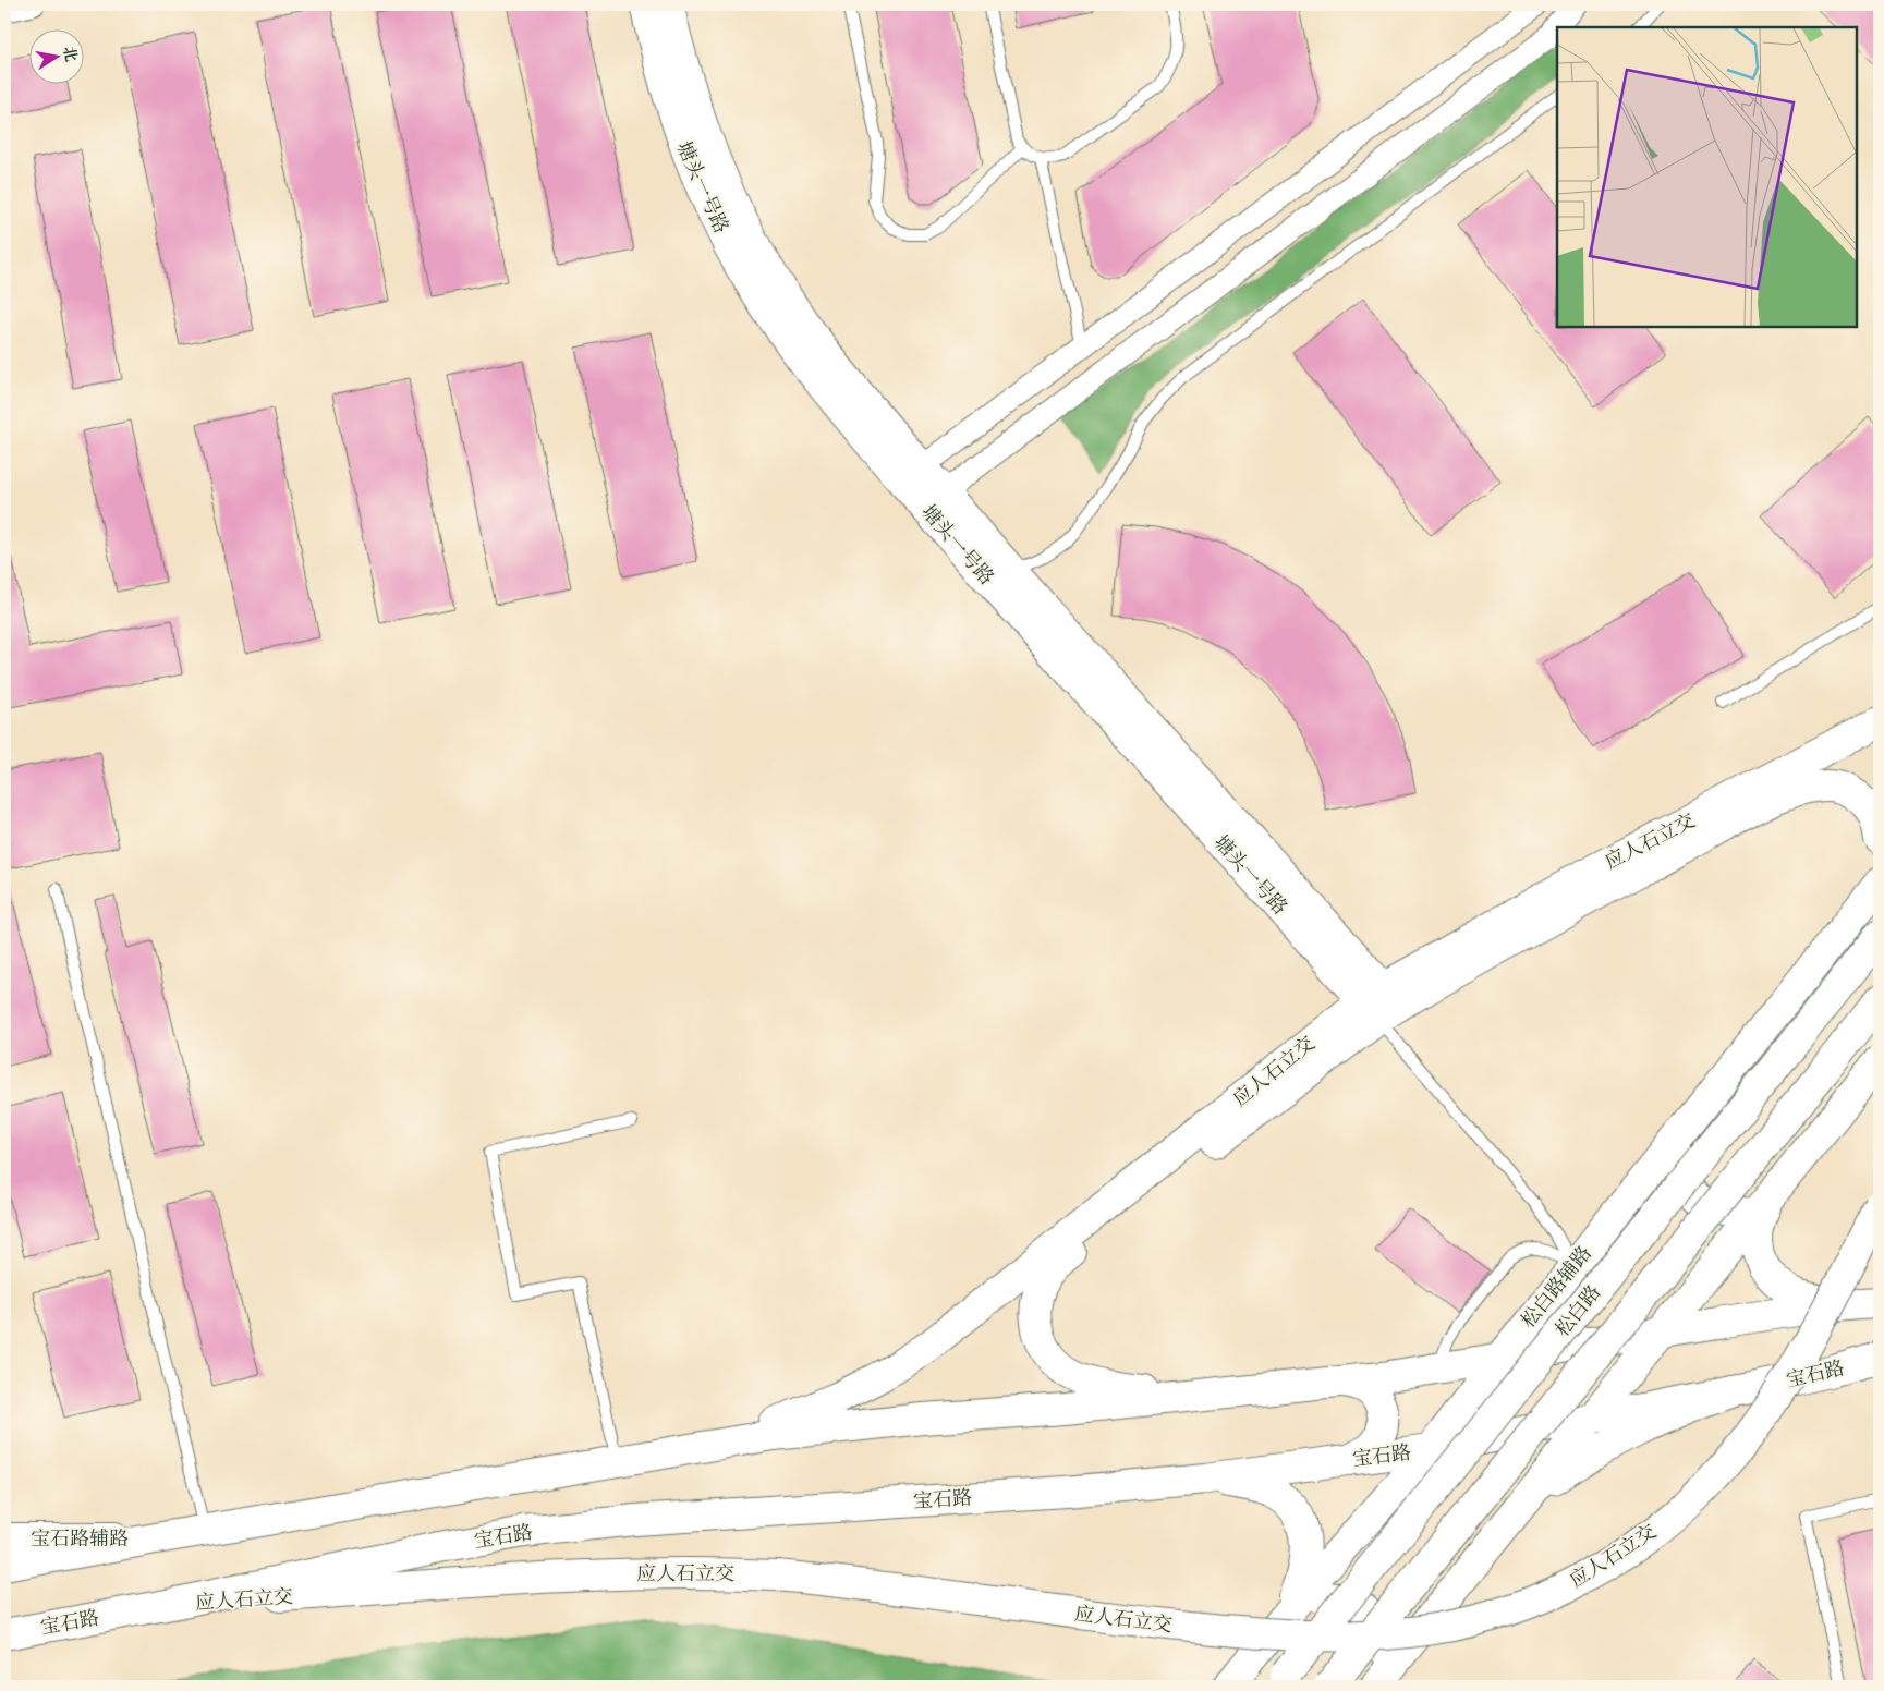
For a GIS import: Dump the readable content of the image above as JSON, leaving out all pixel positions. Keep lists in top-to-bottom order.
{
  "streets": {
    "main road": [
      "塘头一号路",
      "应人石立交",
      "松白路辅路",
      "松白路",
      "宝石路",
      "宝石路辅路"
    ]
  },
  "crossings": [
    ["塘头一号路", "应人石立交"],
    ["应人石立交", "宝石路"],
    ["松白路辅路", "宝石路"]
  ],
  "north": "right"
}
